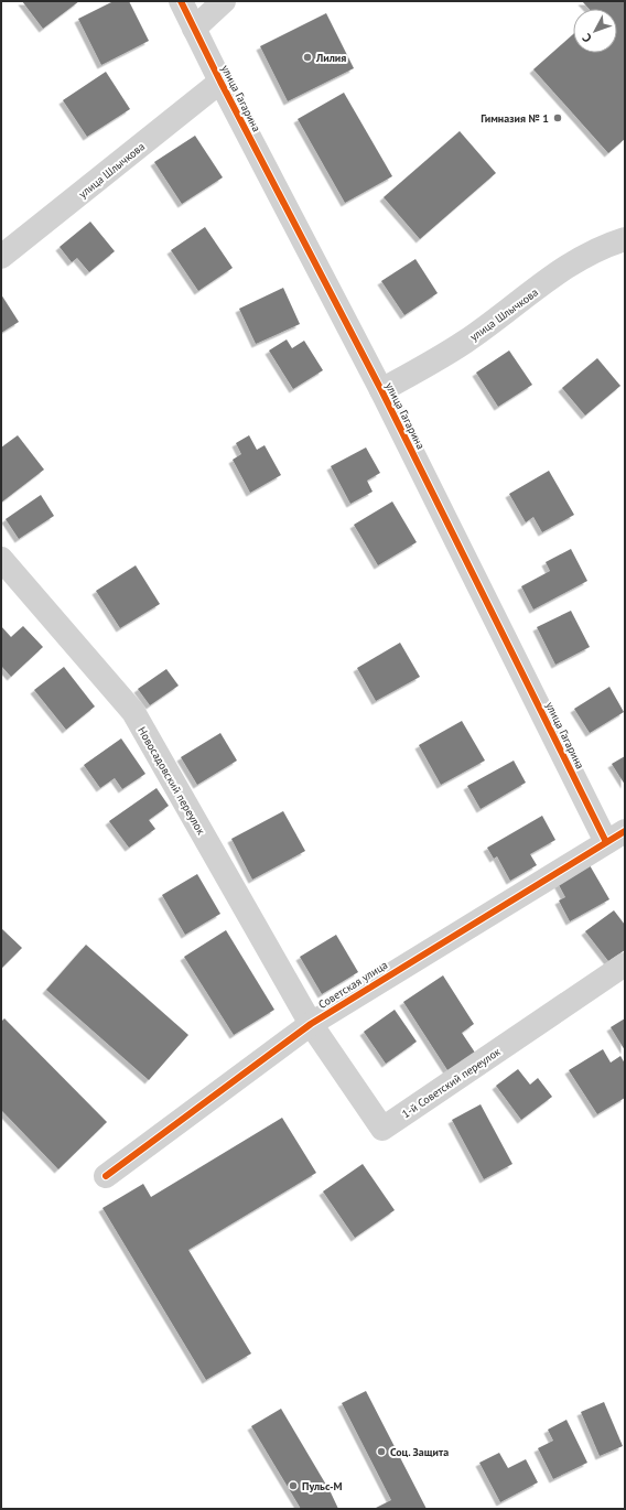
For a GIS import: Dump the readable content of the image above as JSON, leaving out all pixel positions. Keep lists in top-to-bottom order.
{
  "streets": {
    "street": [
      "улица Гагарина",
      "улица Шлычкова",
      "Новосадовский переулок",
      "Советская улица",
      "1-й Советский переулок"
    ]
  },
  "crossings": [
    ["улица Гагарина", "улица Шлычкова"],
    ["улица Гагарина", "Советская улица"],
    ["Новосадовский переулок", "Советская улица"],
    ["Новосадовский переулок", "1-й Советский переулок"],
    ["Советская улица", "1-й Советский переулок"]
  ],
  "places": [
    "Лилия",
    "Гимназия № 1",
    "Соц. Защита",
    "Пульс-М"
  ],
  "north": "bottom left"
}
